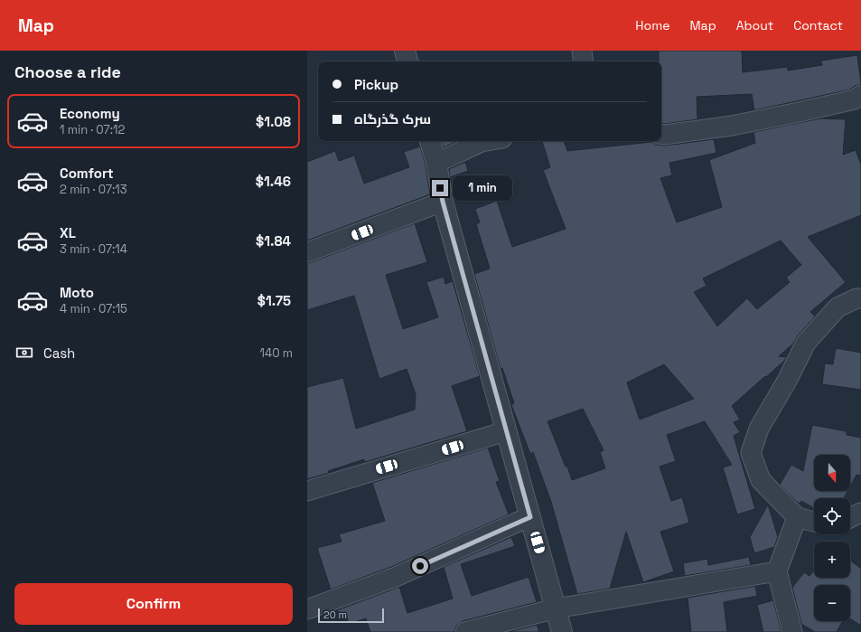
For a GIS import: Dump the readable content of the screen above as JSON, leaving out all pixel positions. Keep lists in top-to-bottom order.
{
  "scale_bar": "20 m",
  "north": "bottom",
  "page": {
    "header": "Map",
    "nav": [
      "Home",
      "Map",
      "About",
      "Contact"
    ],
    "heading": "Choose a ride",
    "banner": ["Pickup", "سرک گذرگاه"],
    "list": [
      {
        "name": "Economy",
        "note": "1 min · 07:12",
        "value": "$1.08"
      },
      {
        "name": "Comfort",
        "note": "2 min · 07:13",
        "value": "$1.46"
      },
      {
        "name": "XL",
        "note": "3 min · 07:14",
        "value": "$1.84"
      },
      {
        "name": "Moto",
        "note": "4 min · 07:15",
        "value": "$1.75"
      }
    ],
    "bubble": "1 min",
    "pay": ["Cash", "140 m"],
    "map_buttons": ["+", "−"],
    "buttons": "Confirm",
    "scale": "20 m"
  }
}
